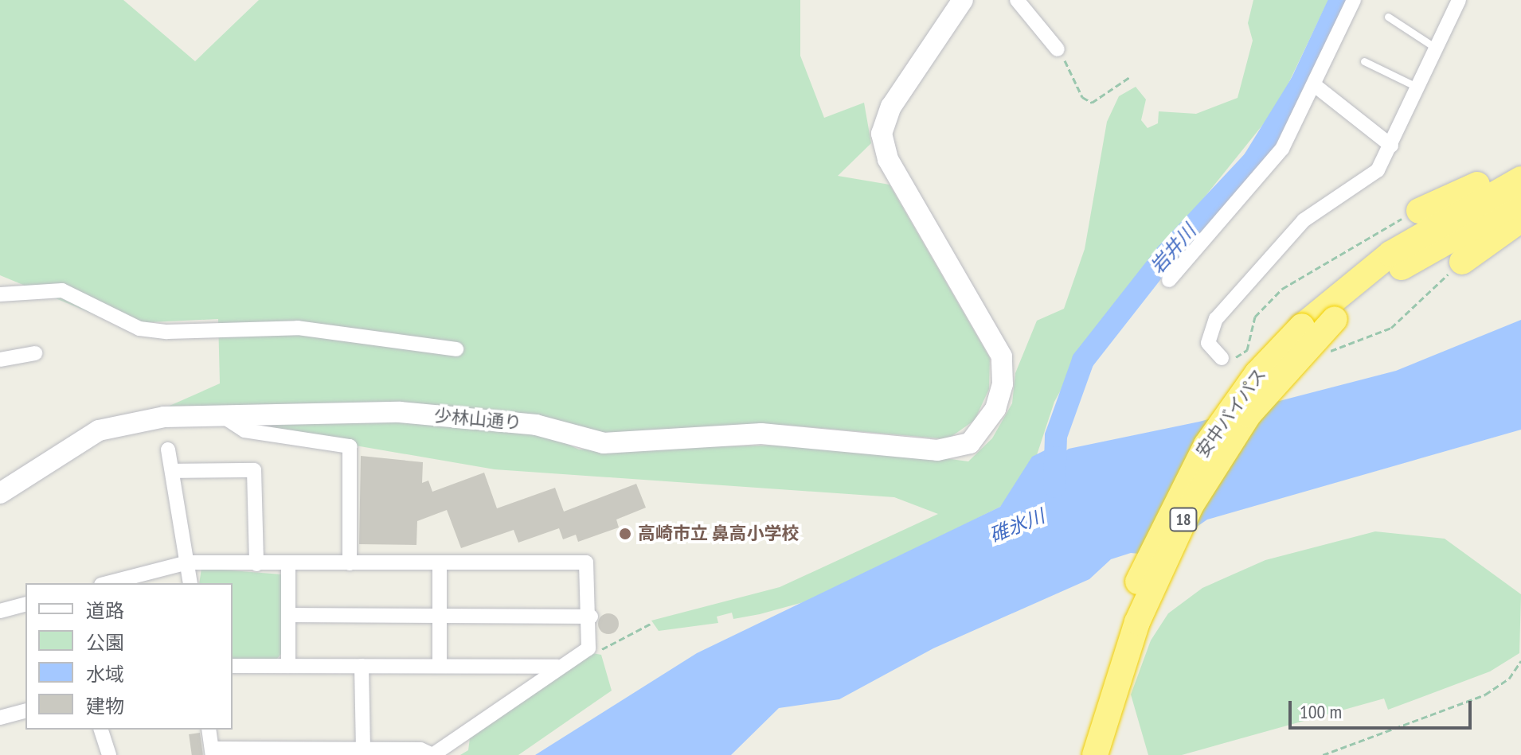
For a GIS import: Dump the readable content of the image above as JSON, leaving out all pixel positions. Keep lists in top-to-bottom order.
{
  "streets": {
    "highway": ["安中バイパス", "18"],
    "street": ["少林山通り"]
  },
  "water": ["岩井川", "碓氷川"],
  "places": ["高崎市立 鼻高小学校"],
  "legend": [
    "道路",
    "公園",
    "水域",
    "建物"
  ],
  "scale_bar": "100 m"
}
